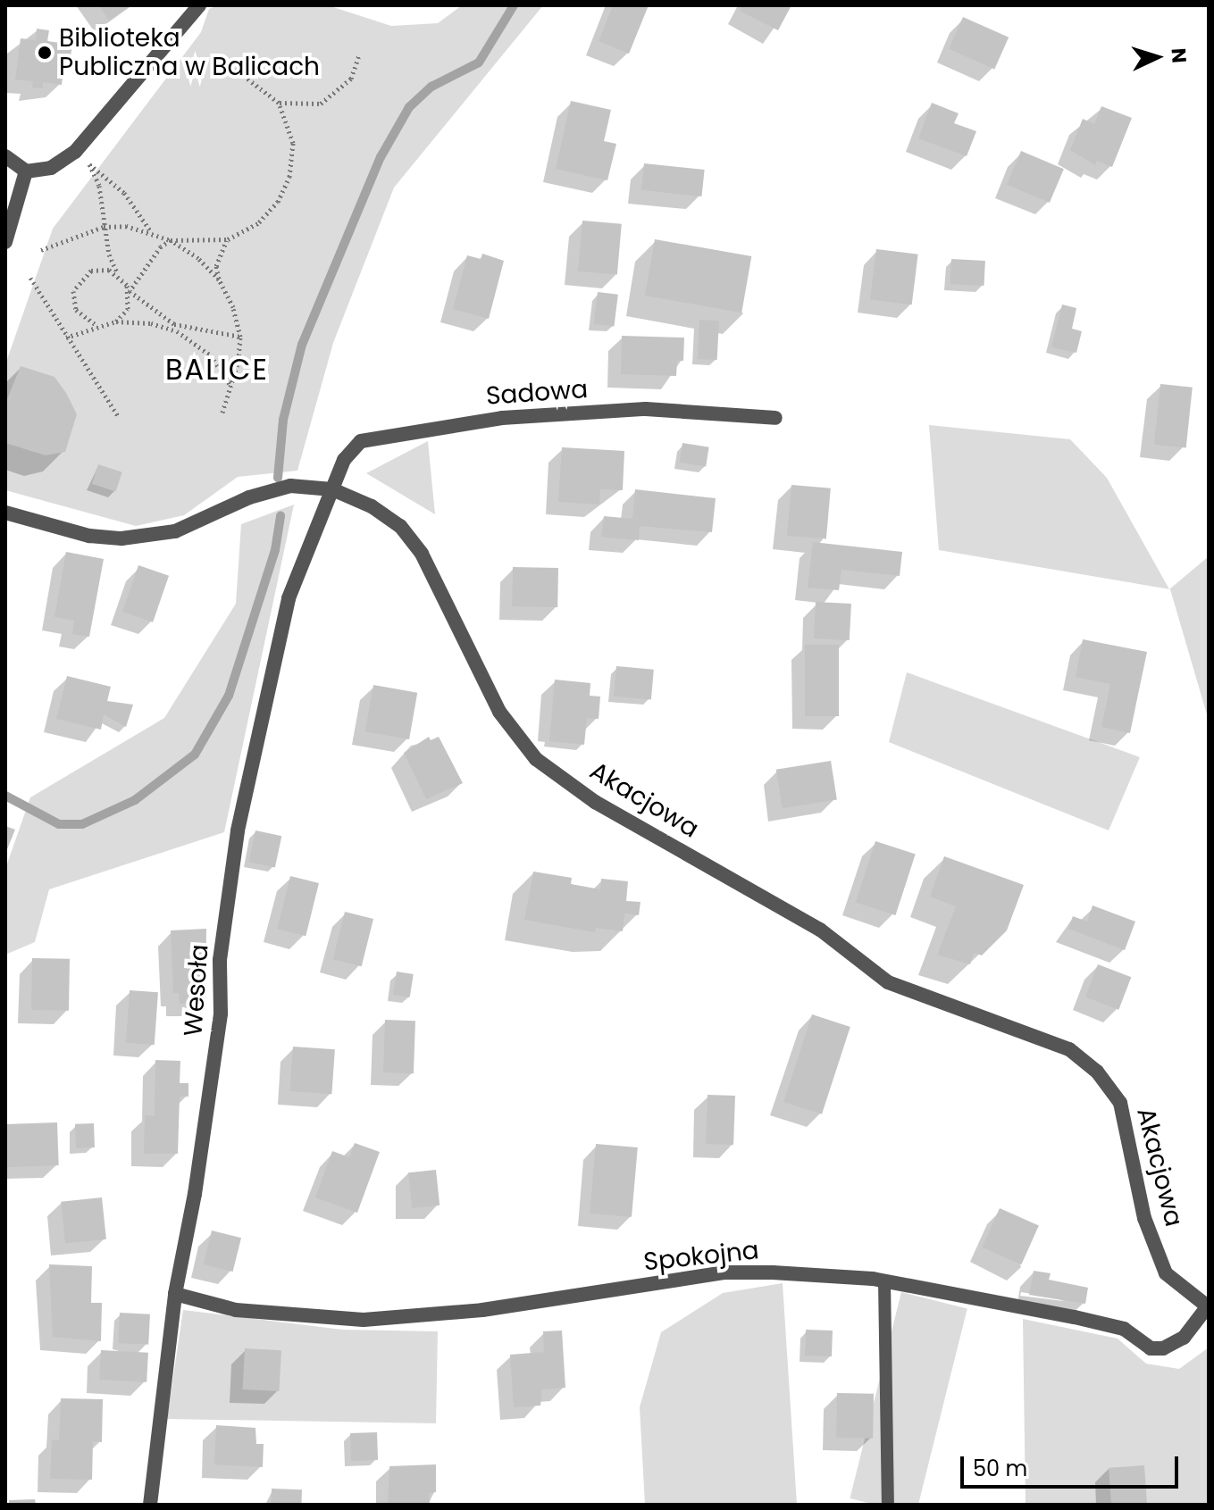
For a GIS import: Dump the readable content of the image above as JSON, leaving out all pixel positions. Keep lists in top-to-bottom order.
{
  "streets": {
    "street": [
      "Sadowa",
      "Akacjowa",
      "Wesoła",
      "Spokojna"
    ]
  },
  "crossings": [
    ["Sadowa", "Akacjowa"],
    ["Sadowa", "Wesoła"],
    ["Akacjowa", "Wesoła"],
    ["Akacjowa", "Spokojna"],
    ["Wesoła", "Spokojna"]
  ],
  "districts": ["BALICE"],
  "places": ["Biblioteka Publiczna w Balicach"],
  "scale_bar": "50 m",
  "north": "right"
}
